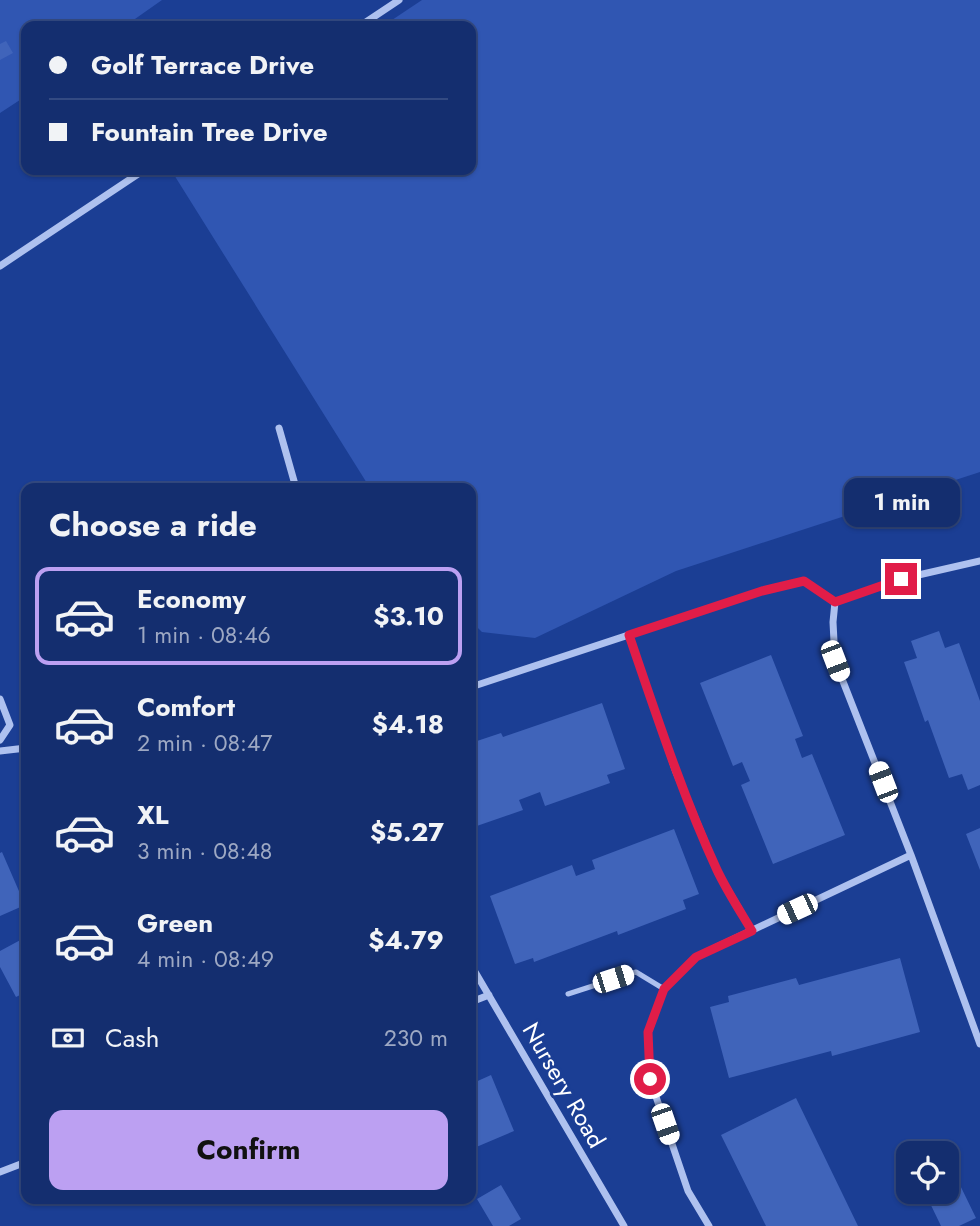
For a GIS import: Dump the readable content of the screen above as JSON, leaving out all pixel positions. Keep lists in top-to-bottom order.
{
  "streets": {
    "street": ["Nursery Road"]
  },
  "page": {
    "banner": ["Golf Terrace Drive", "Fountain Tree Drive"],
    "bubble": "1 min",
    "heading": "Choose a ride",
    "list": [
      {
        "name": "Economy",
        "note": "1 min · 08:46",
        "value": "$3.10"
      },
      {
        "name": "Comfort",
        "note": "2 min · 08:47",
        "value": "$4.18"
      },
      {
        "name": "XL",
        "note": "3 min · 08:48",
        "value": "$5.27"
      },
      {
        "name": "Green",
        "note": "4 min · 08:49",
        "value": "$4.79"
      }
    ],
    "pay": ["Cash", "230 m"],
    "buttons": "Confirm"
  }
}
